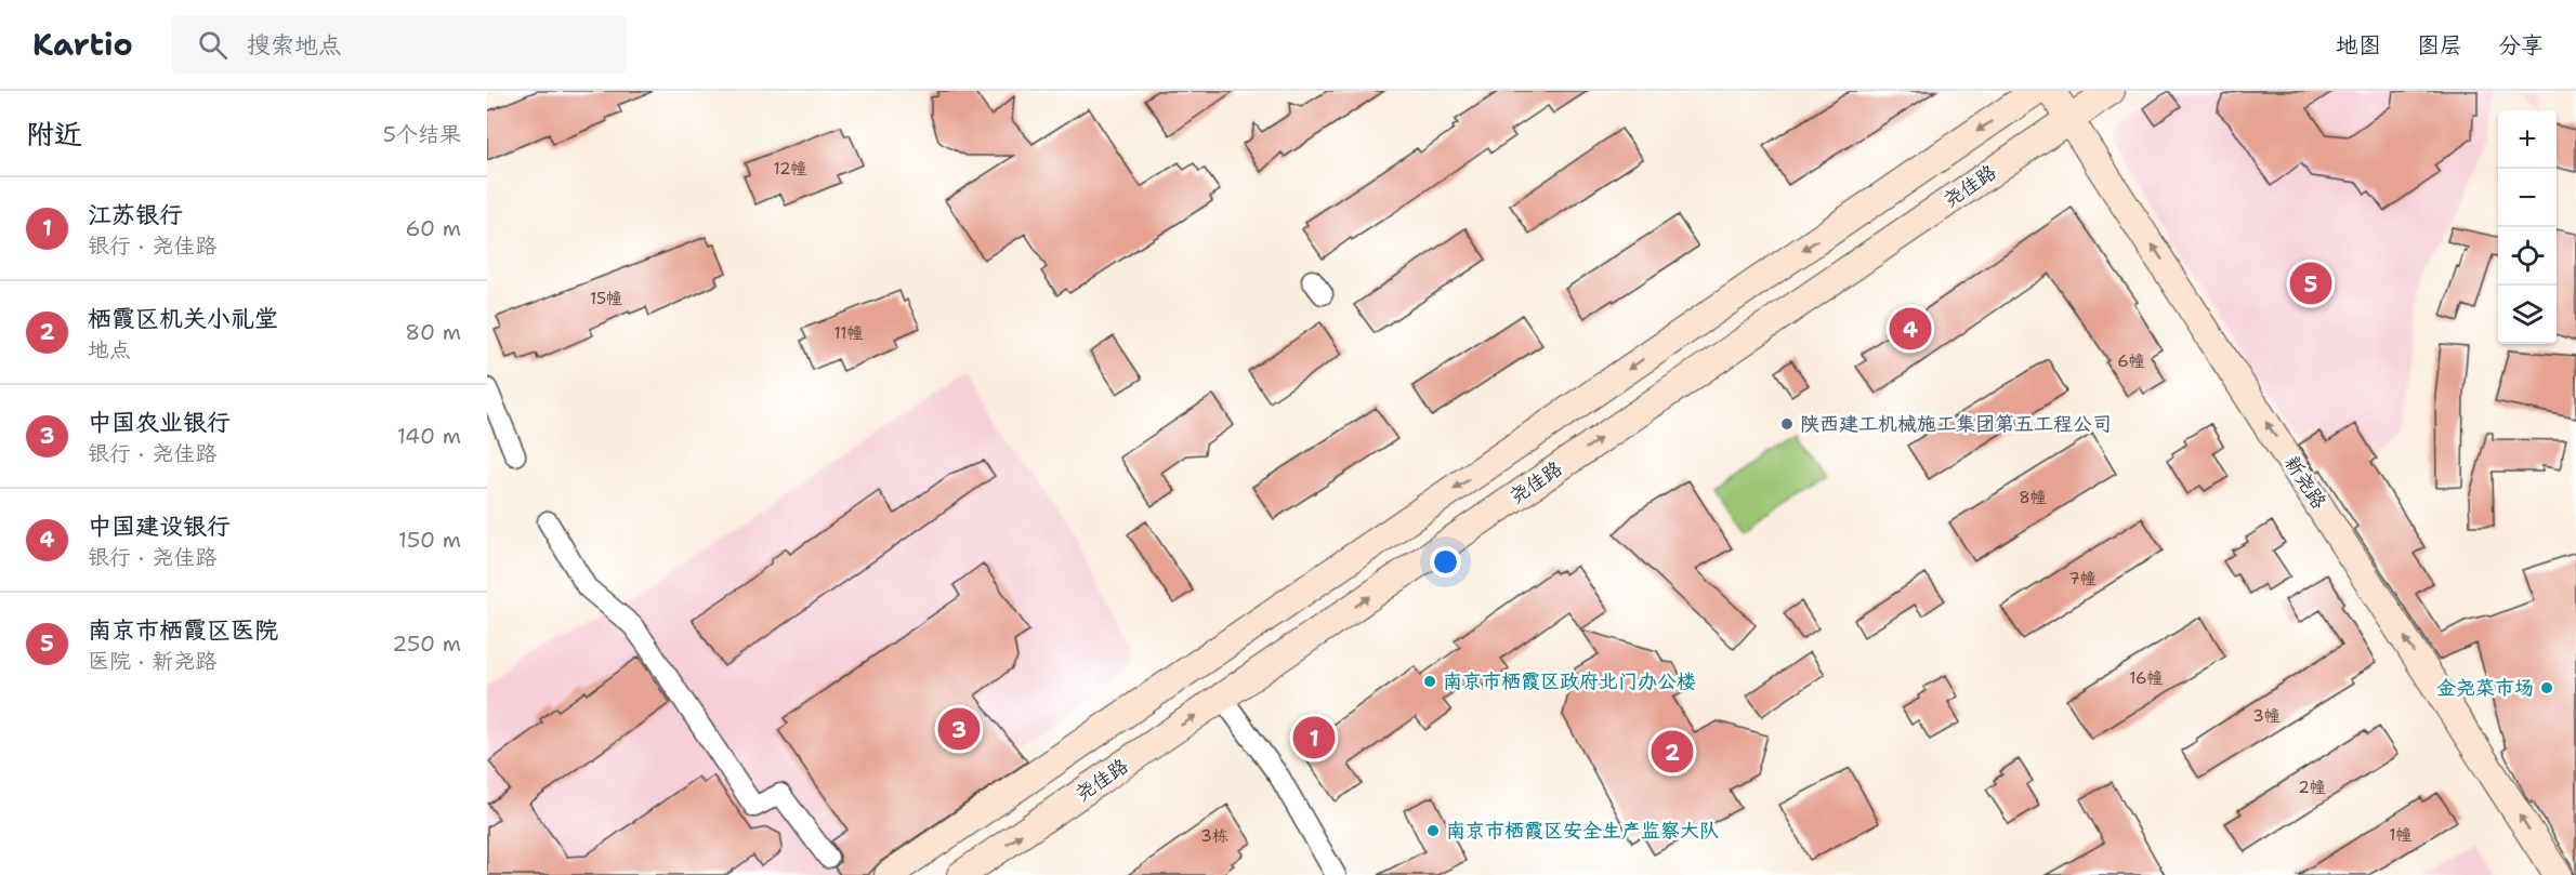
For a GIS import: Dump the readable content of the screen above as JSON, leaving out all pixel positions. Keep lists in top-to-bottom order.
{
  "streets": {
    "main road": ["尧佳路", "新尧路"]
  },
  "crossings": [
    ["尧佳路", "新尧路"]
  ],
  "one_way": ["新尧路"],
  "places": [
    "陕西建工机械施工集团第五工程公司",
    "南京市栖霞区政府北门办公楼",
    "金尧菜市场",
    "南京市栖霞区安全生产监察大队"
  ],
  "house_numbers": [
    "12幢",
    "15幢",
    "11幢",
    "6幢",
    "8幢",
    "7幢",
    "16幢",
    "3幢",
    "2幢",
    "1幢",
    "3栋"
  ],
  "page": {
    "header": "Kartio",
    "search": "搜索地点",
    "nav": ["地图", "图层", "分享"],
    "heading": ["附近", "5个结果"],
    "map_buttons": ["+", "−"],
    "list": [
      {
        "mark": "1",
        "name": "江苏银行",
        "note": "银行 · 尧佳路",
        "value": "60 m"
      },
      {
        "mark": "2",
        "name": "栖霞区机关小礼堂",
        "note": "地点",
        "value": "80 m"
      },
      {
        "mark": "3",
        "name": "中国农业银行",
        "note": "银行 · 尧佳路",
        "value": "140 m"
      },
      {
        "mark": "4",
        "name": "中国建设银行",
        "note": "银行 · 尧佳路",
        "value": "150 m"
      },
      {
        "mark": "5",
        "name": "南京市栖霞区医院",
        "note": "医院 · 新尧路",
        "value": "250 m"
      }
    ],
    "pins": [
      "5",
      "4",
      "3",
      "1",
      "2"
    ]
  }
}
